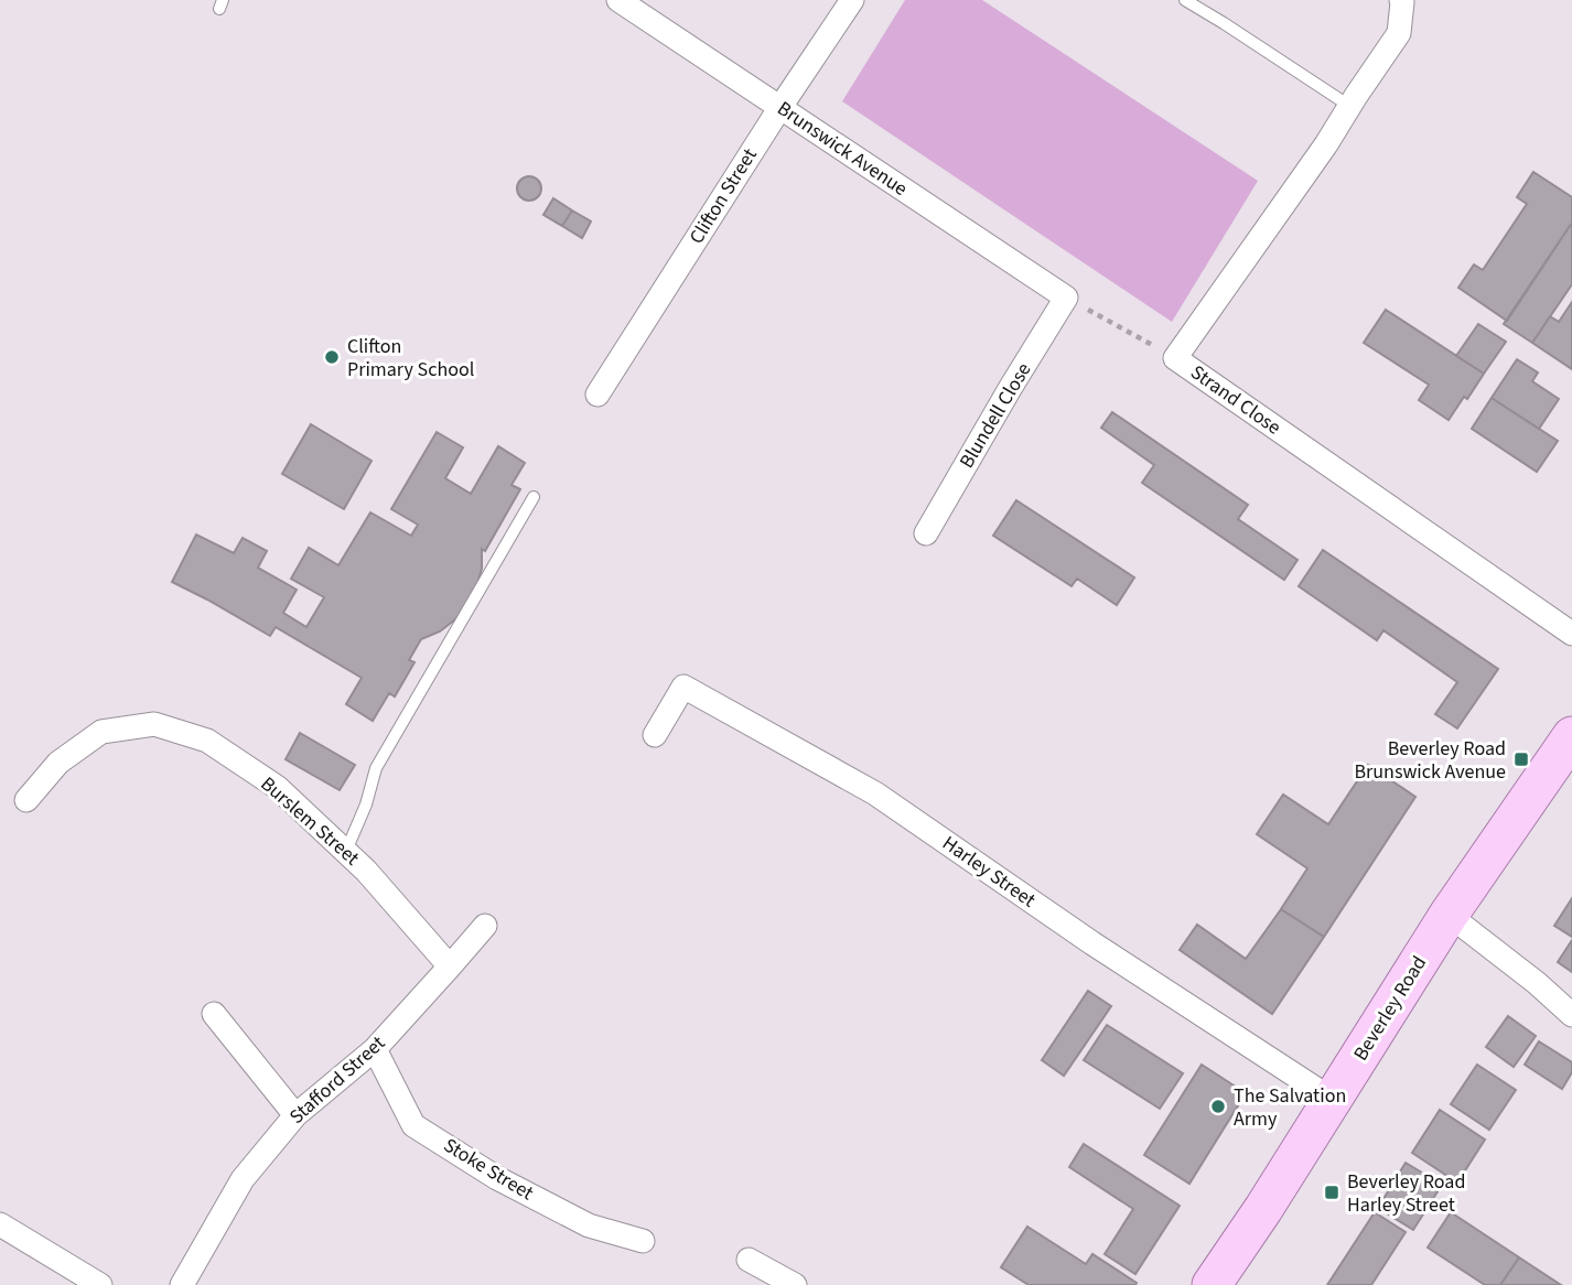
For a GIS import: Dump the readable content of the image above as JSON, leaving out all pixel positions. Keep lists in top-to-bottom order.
{
  "streets": {
    "main road": ["Beverley Road"],
    "street": [
      "Brunswick Avenue",
      "Clifton Street",
      "Strand Close",
      "Blundell Close",
      "Burslem Street",
      "Harley Street",
      "Stafford Street",
      "Stoke Street"
    ]
  },
  "crossings": [
    ["Brunswick Avenue", "Clifton Street"],
    ["Brunswick Avenue", "Blundell Close"],
    ["Burslem Street", "Stafford Street"],
    ["Harley Street", "Beverley Road"],
    ["Stafford Street", "Stoke Street"]
  ],
  "places": {
    "other": ["Clifton Primary School", "The Salvation Army"],
    "transit": ["Beverley Road Brunswick Avenue", "Beverley Road Harley Street"]
  }
}
